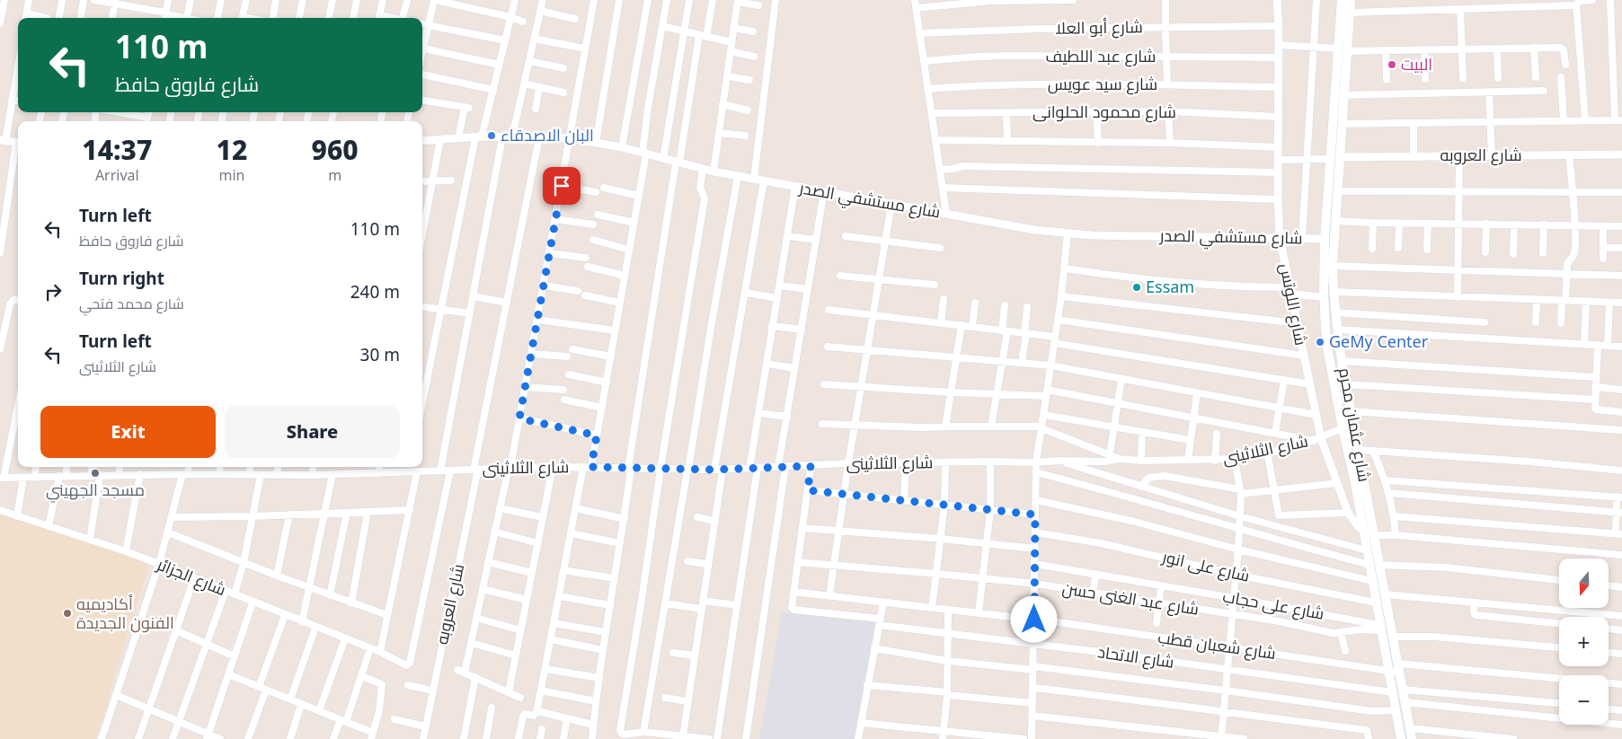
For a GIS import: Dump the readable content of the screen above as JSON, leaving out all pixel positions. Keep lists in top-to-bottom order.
{
  "streets": {
    "main road": ["شارع عثمان محرم"],
    "street": [
      "شارع أبو العلا",
      "شارع عبد اللطيف",
      "شارع سيد عويس",
      "شارع محمود الحلوانى",
      "شارع العروبه",
      "شارع مستشفي الصدر",
      "شارع اللوتس",
      "شارع الثلاثينى",
      "شارع على انور",
      "شارع الجزائر",
      "شارع عبد الغنى حسن",
      "شارع على حجاب",
      "شارع شعبان قطب",
      "شارع الاتحاد"
    ]
  },
  "crossings": [
    ["شارع أبو العلا", "شارع اللوتس"],
    ["شارع عبد اللطيف", "شارع اللوتس"],
    ["شارع سيد عويس", "شارع اللوتس"],
    ["شارع محمود الحلوانى", "شارع اللوتس"],
    ["شارع العروبه", "شارع مستشفي الصدر"],
    ["شارع العروبه", "شارع عثمان محرم"],
    ["شارع العروبه", "شارع الثلاثينى"],
    ["شارع مستشفي الصدر", "شارع اللوتس"],
    ["شارع مستشفي الصدر", "شارع عثمان محرم"],
    ["شارع اللوتس", "شارع عثمان محرم"],
    ["شارع اللوتس", "شارع الثلاثينى"],
    ["شارع عثمان محرم", "شارع الثلاثينى"],
    ["شارع عثمان محرم", "شارع على انور"],
    ["شارع عثمان محرم", "شارع عبد الغنى حسن"],
    ["شارع عثمان محرم", "شارع على حجاب"],
    ["شارع عثمان محرم", "شارع شعبان قطب"],
    ["شارع عثمان محرم", "شارع الاتحاد"],
    ["شارع الثلاثينى", "شارع الجزائر"],
    ["شارع عبد الغنى حسن", "شارع على حجاب"],
    ["شارع شعبان قطب", "شارع الاتحاد"]
  ],
  "places": [
    "البيت",
    "البان الاصدقاء",
    "Essam",
    "GeMy Center",
    "مسجد الجهيني",
    "أكاديميه الفنون الجديدة"
  ],
  "north": "bottom",
  "page": {
    "turn": ["110 m", "شارع فاروق حافظ"],
    "eta": [
      "14:37",
      "Arrival",
      "12",
      "min",
      "960",
      "m"
    ],
    "list": [
      {
        "name": "Turn left",
        "note": "شارع فاروق حافظ",
        "value": "110 m"
      },
      {
        "name": "Turn right",
        "note": "شارع محمد فتحي",
        "value": "240 m"
      },
      {
        "name": "Turn left",
        "note": "شارع الثلاثينى",
        "value": "30 m"
      }
    ],
    "buttons": ["Exit", "Share"],
    "map_buttons": ["+", "−"]
  }
}
